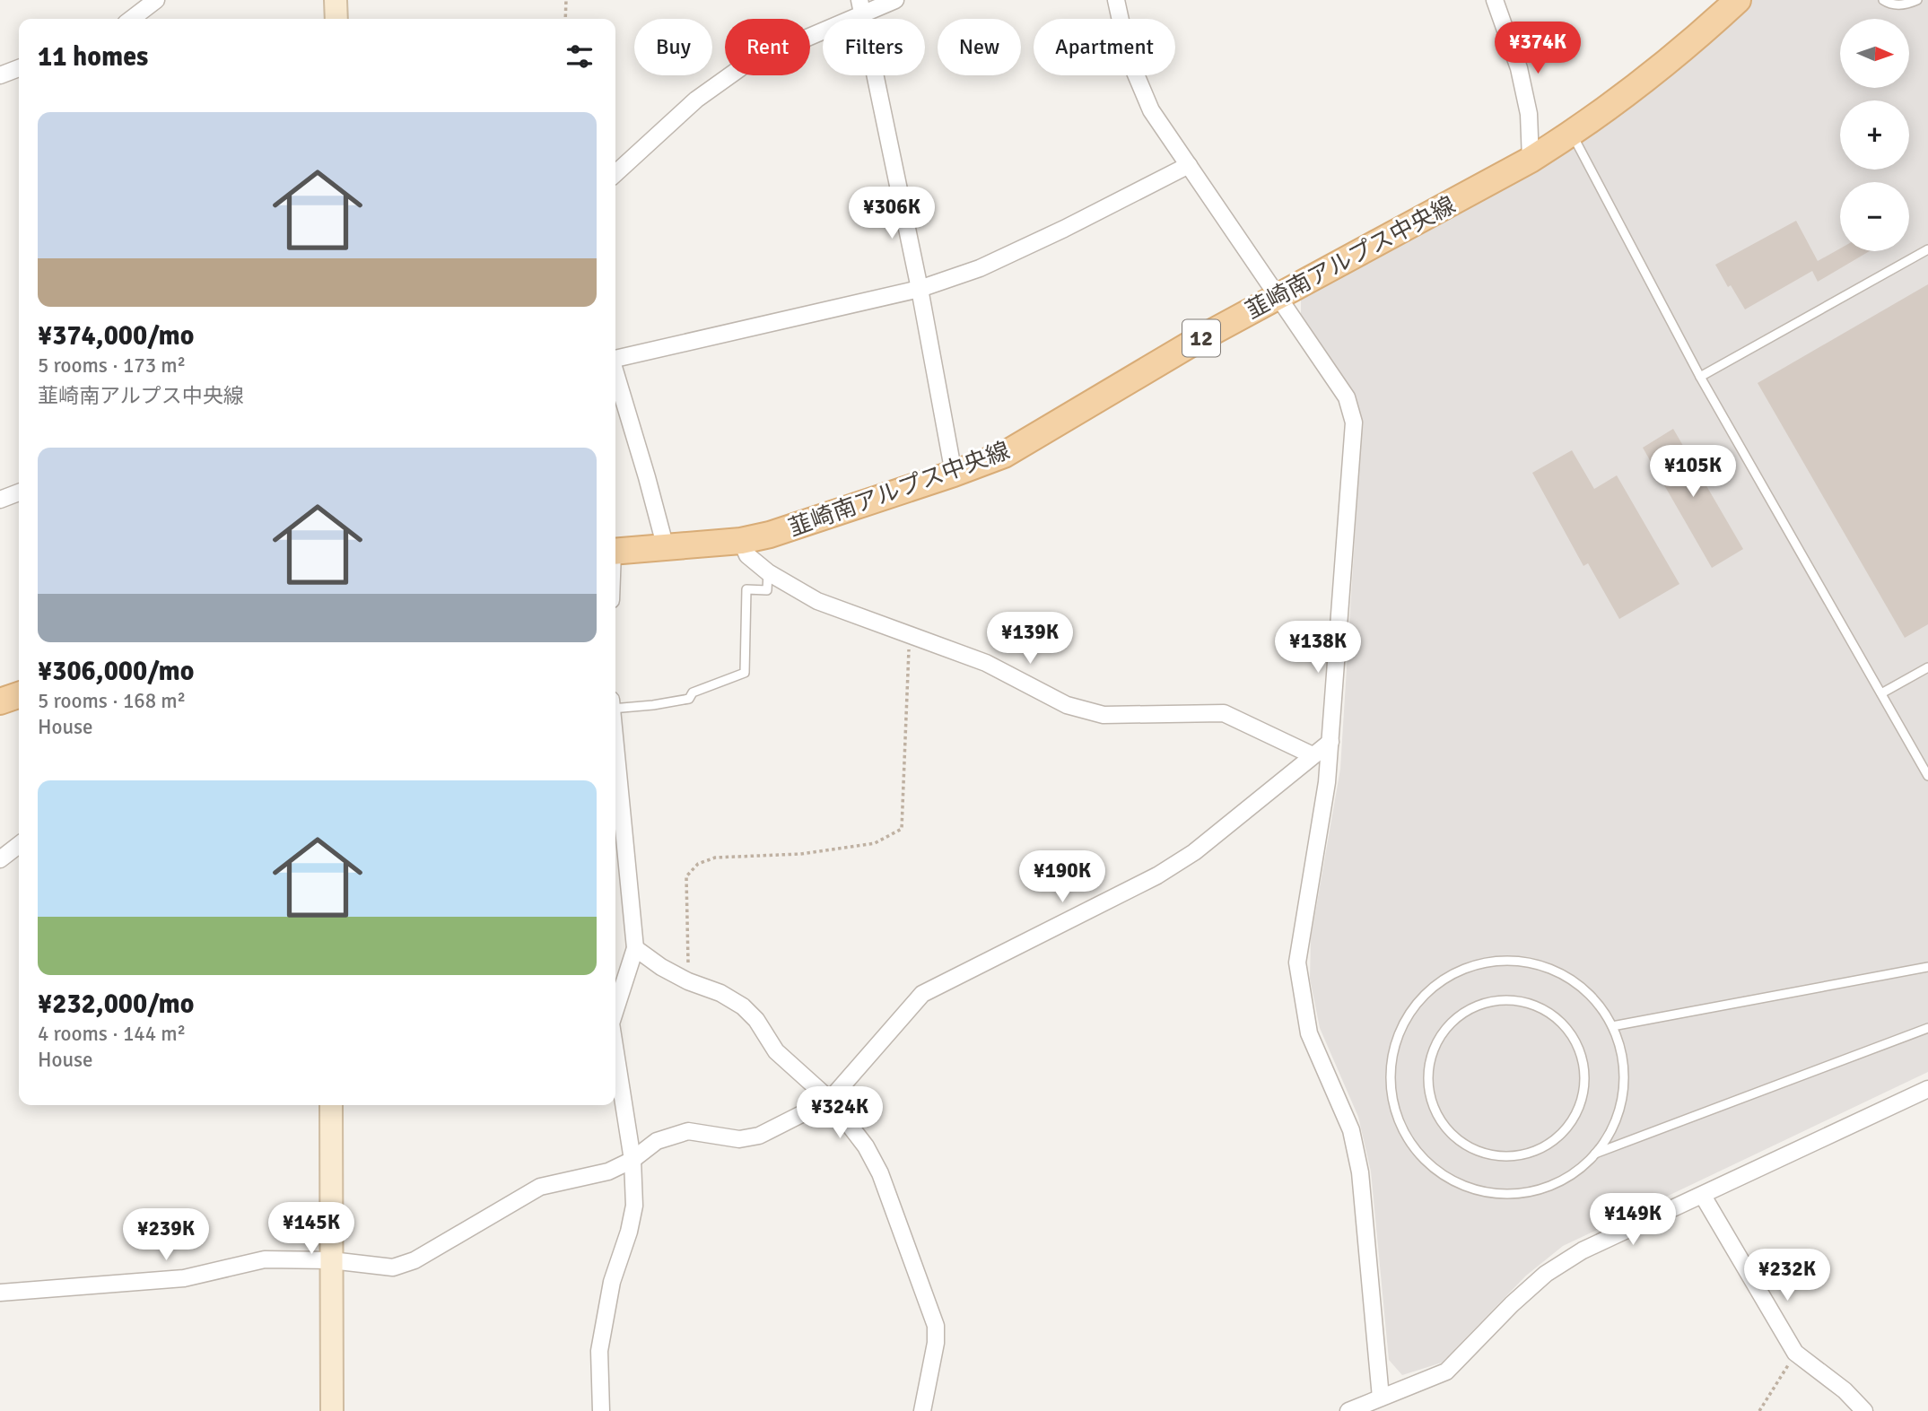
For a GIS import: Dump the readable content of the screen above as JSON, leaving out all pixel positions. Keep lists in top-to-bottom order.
{
  "streets": {
    "main road": ["韮崎南アルプス中央線", "12"]
  },
  "north": "right",
  "page": {
    "map_buttons": ["+", "−"],
    "chip": [
      "Buy",
      "Rent",
      "Filters",
      "New",
      "Apartment"
    ],
    "heading": "11 homes",
    "price": [
      "¥374K",
      "¥306K",
      "¥105K",
      "¥139K",
      "¥138K",
      "¥190K",
      "¥324K",
      "¥149K",
      "¥145K",
      "¥239K",
      "¥232K"
    ],
    "list": [
      {
        "name": "¥374,000/mo",
        "note": "5 rooms · 173 m² · 韮崎南アルプス中央線"
      },
      {
        "name": "¥306,000/mo",
        "note": "5 rooms · 168 m² · House"
      },
      {
        "name": "¥232,000/mo",
        "note": "4 rooms · 144 m² · House"
      }
    ]
  }
}
